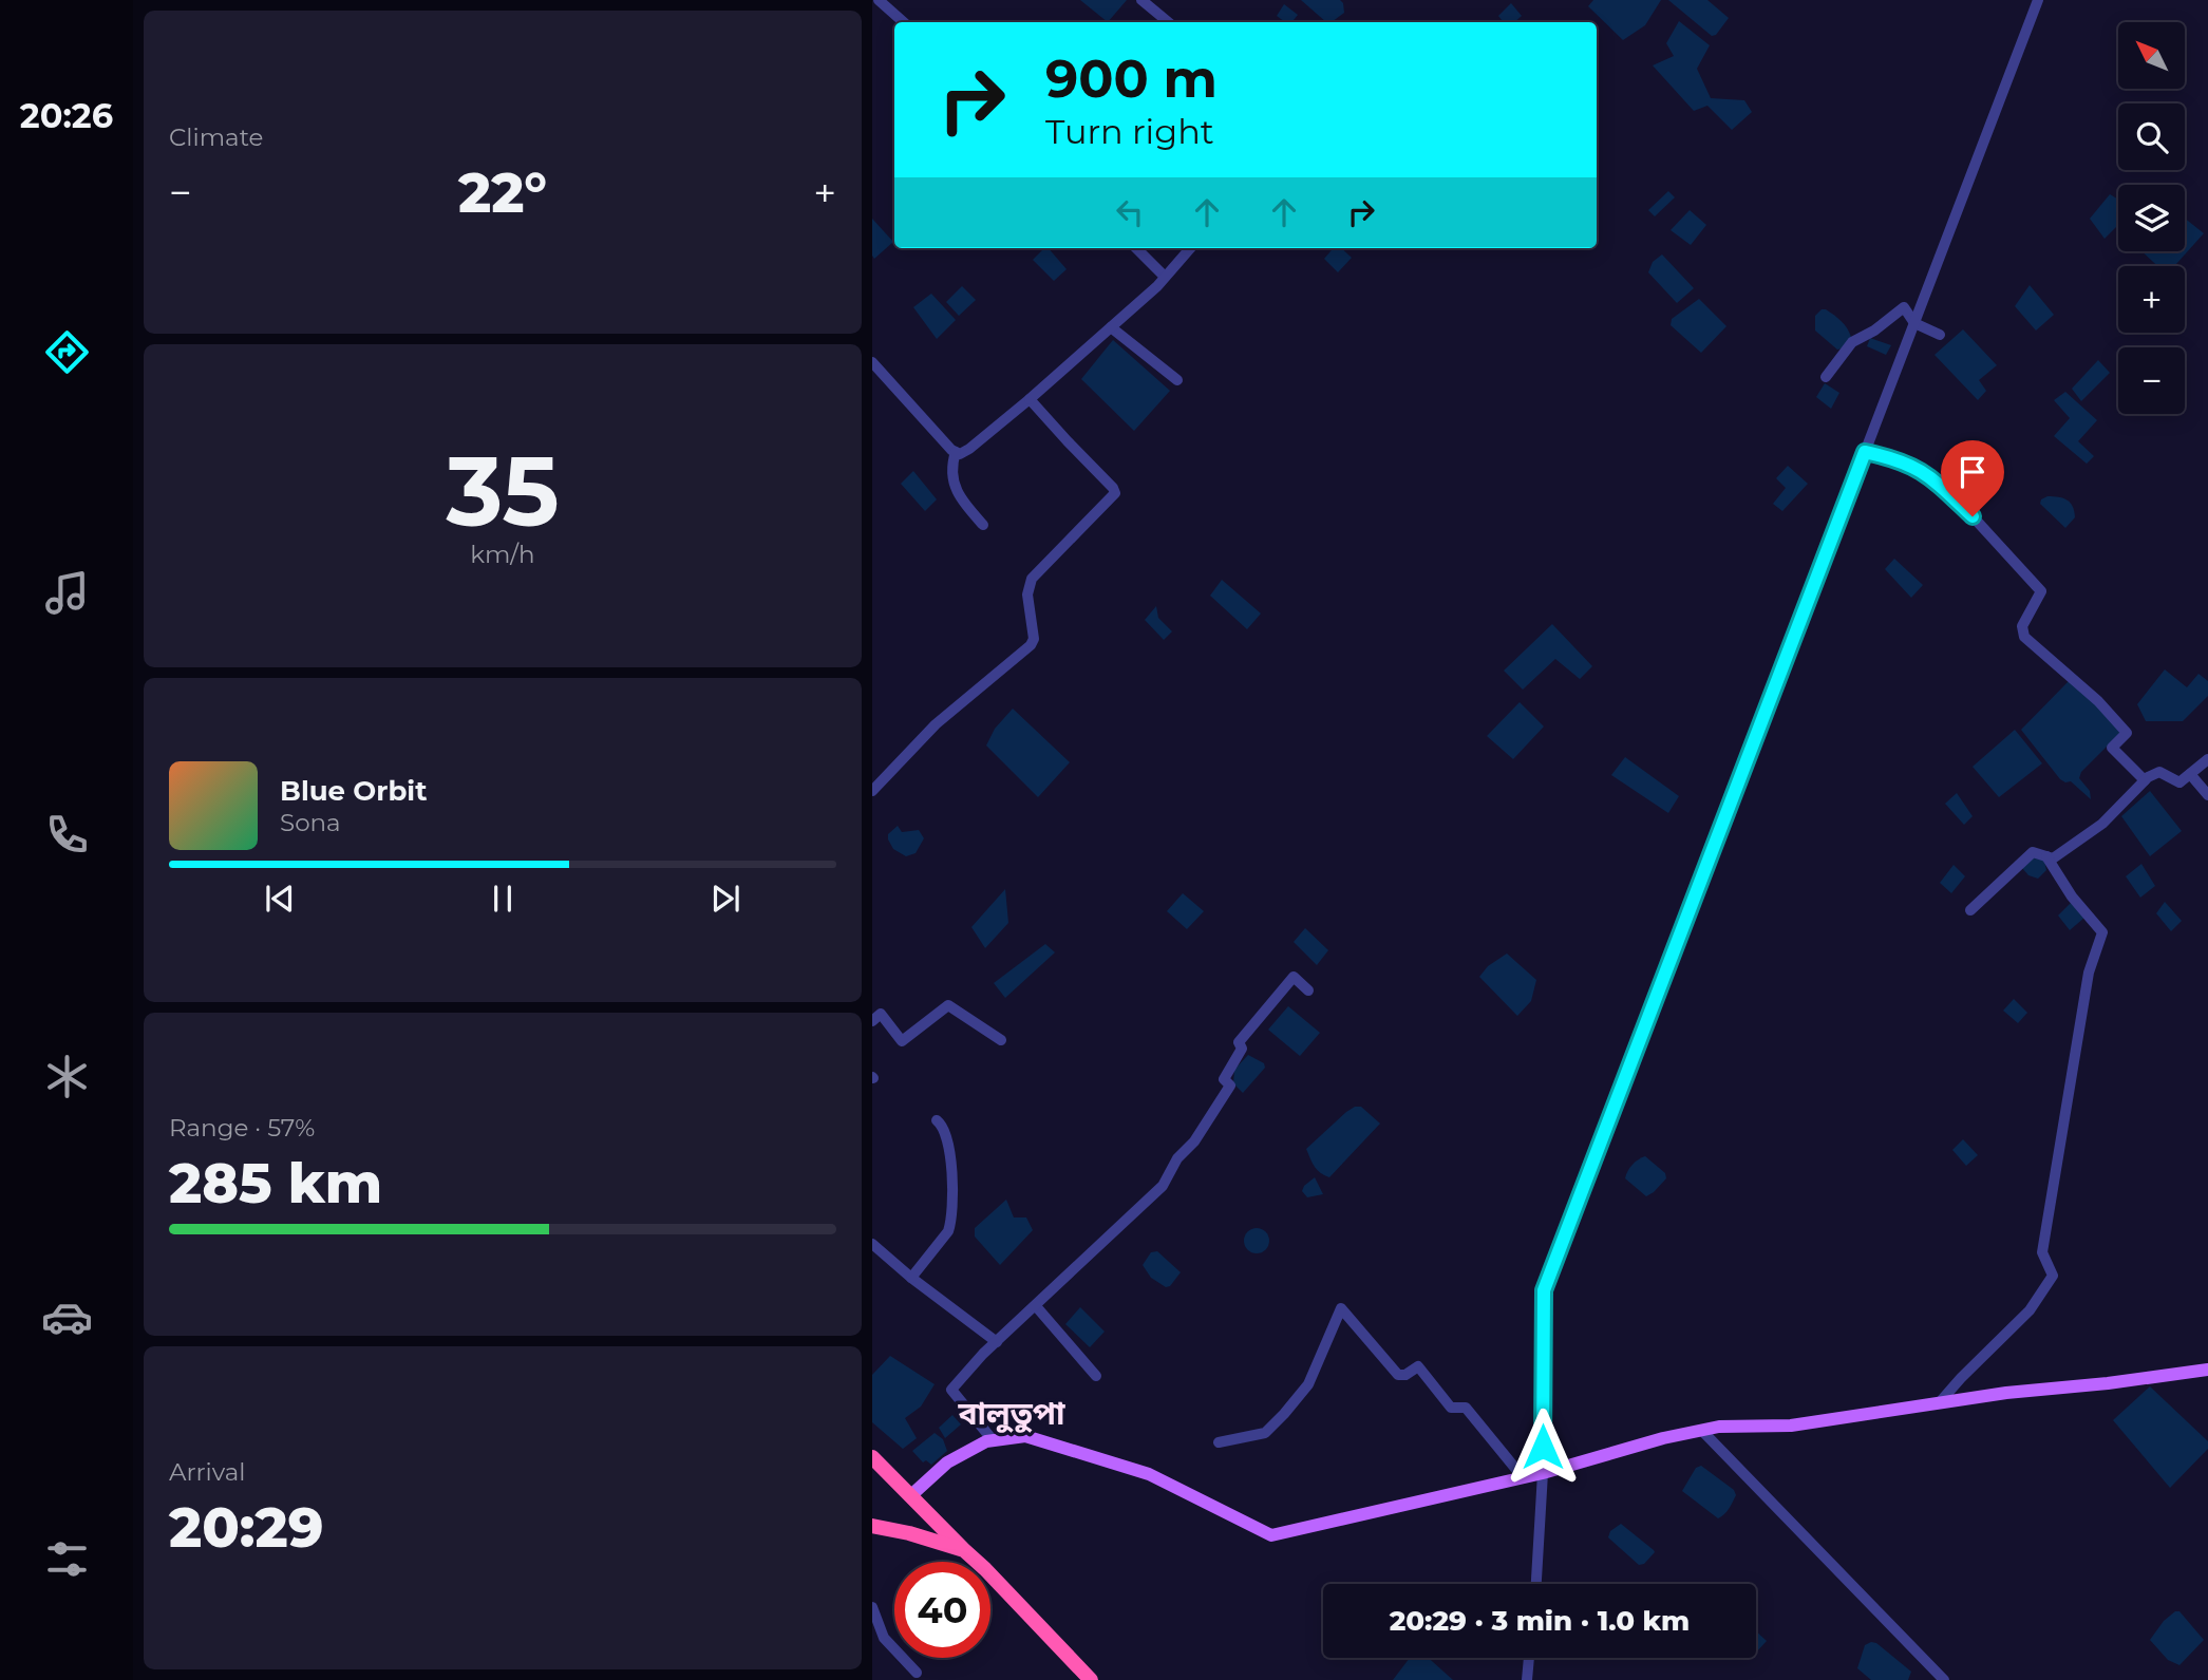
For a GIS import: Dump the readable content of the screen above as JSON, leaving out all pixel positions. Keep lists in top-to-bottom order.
{
  "districts": ["বালুতুপা"],
  "north": "top left",
  "page": {
    "tabs": "20:26",
    "tile": [
      "Climate",
      ["35", "km/h"],
      ["Range · 57%", "285 km"],
      ["Arrival", "20:29"]
    ],
    "map_buttons": ["+", "−"],
    "turn": ["900 m", "Turn right"],
    "heat": ["−", "22°", "+"],
    "song": ["Blue Orbit", "Sona"],
    "limit": "40",
    "trip": "20:29 · 3 min · 1.0 km"
  }
}
